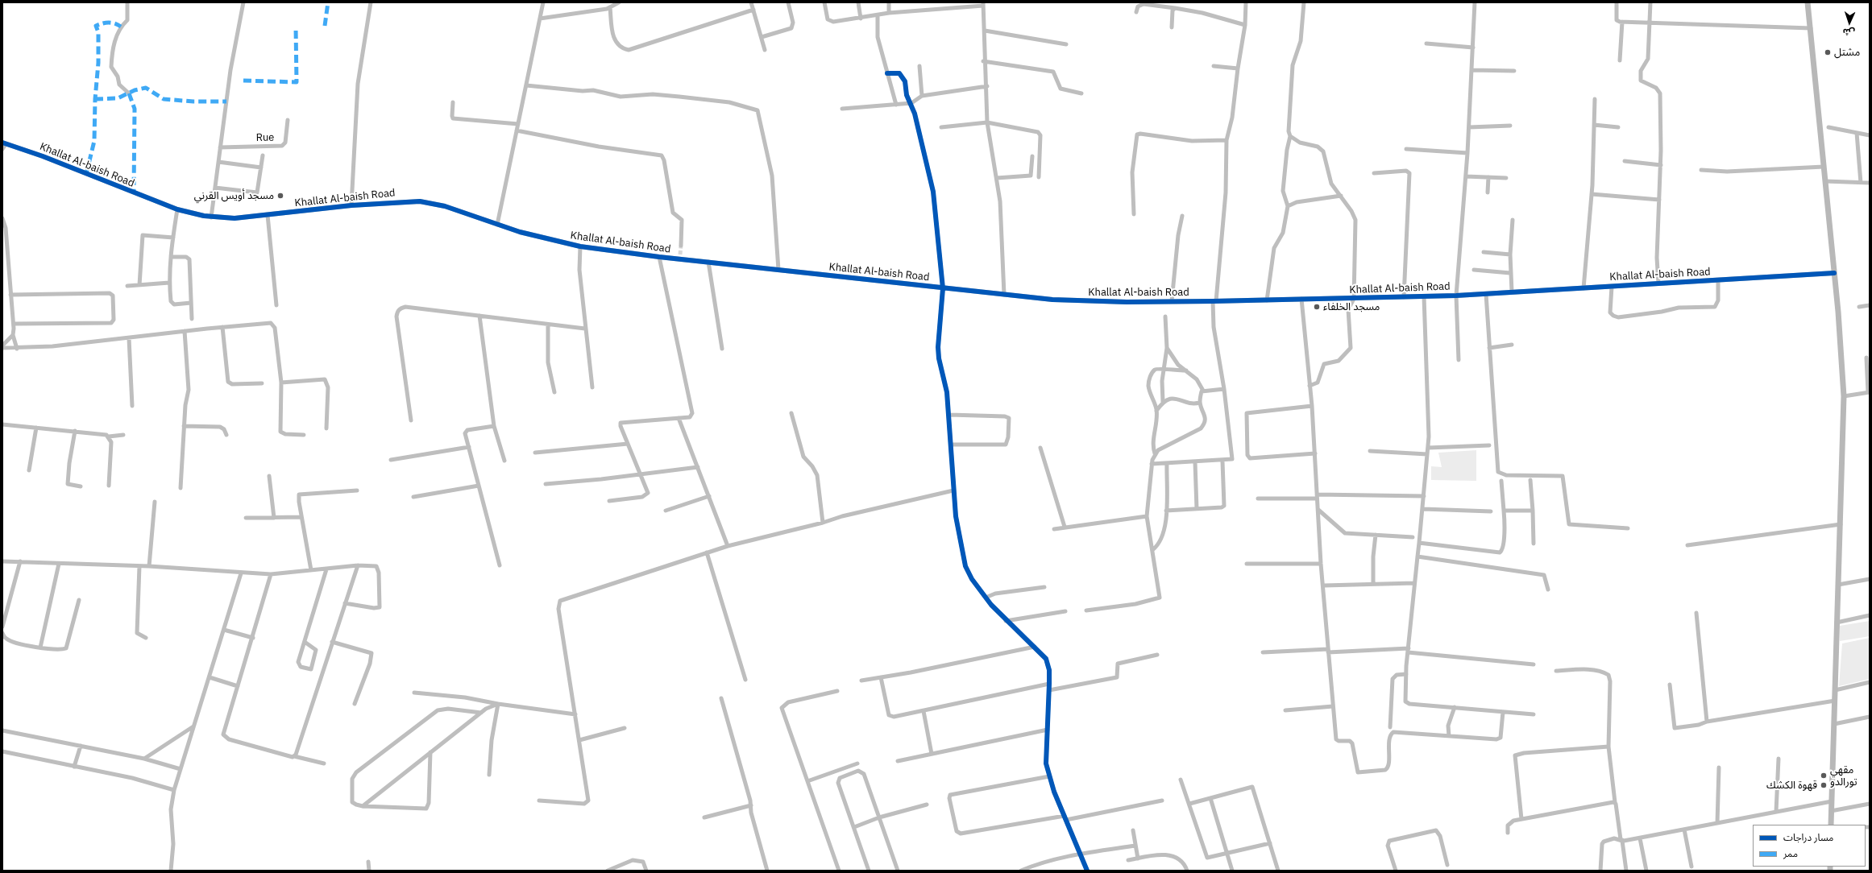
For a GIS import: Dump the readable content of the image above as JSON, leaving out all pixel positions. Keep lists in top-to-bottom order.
{
  "streets": {
    "street": ["Rue", "Khallat Al-baish Road"]
  },
  "places": [
    "مشتل",
    "مسجد أويس القرني",
    "مسجد الخلفاء",
    "مقهي تورالدو",
    "قهوة الكشك"
  ],
  "legend": ["مسار دراجات", "ممر"],
  "north": "bottom"
}
